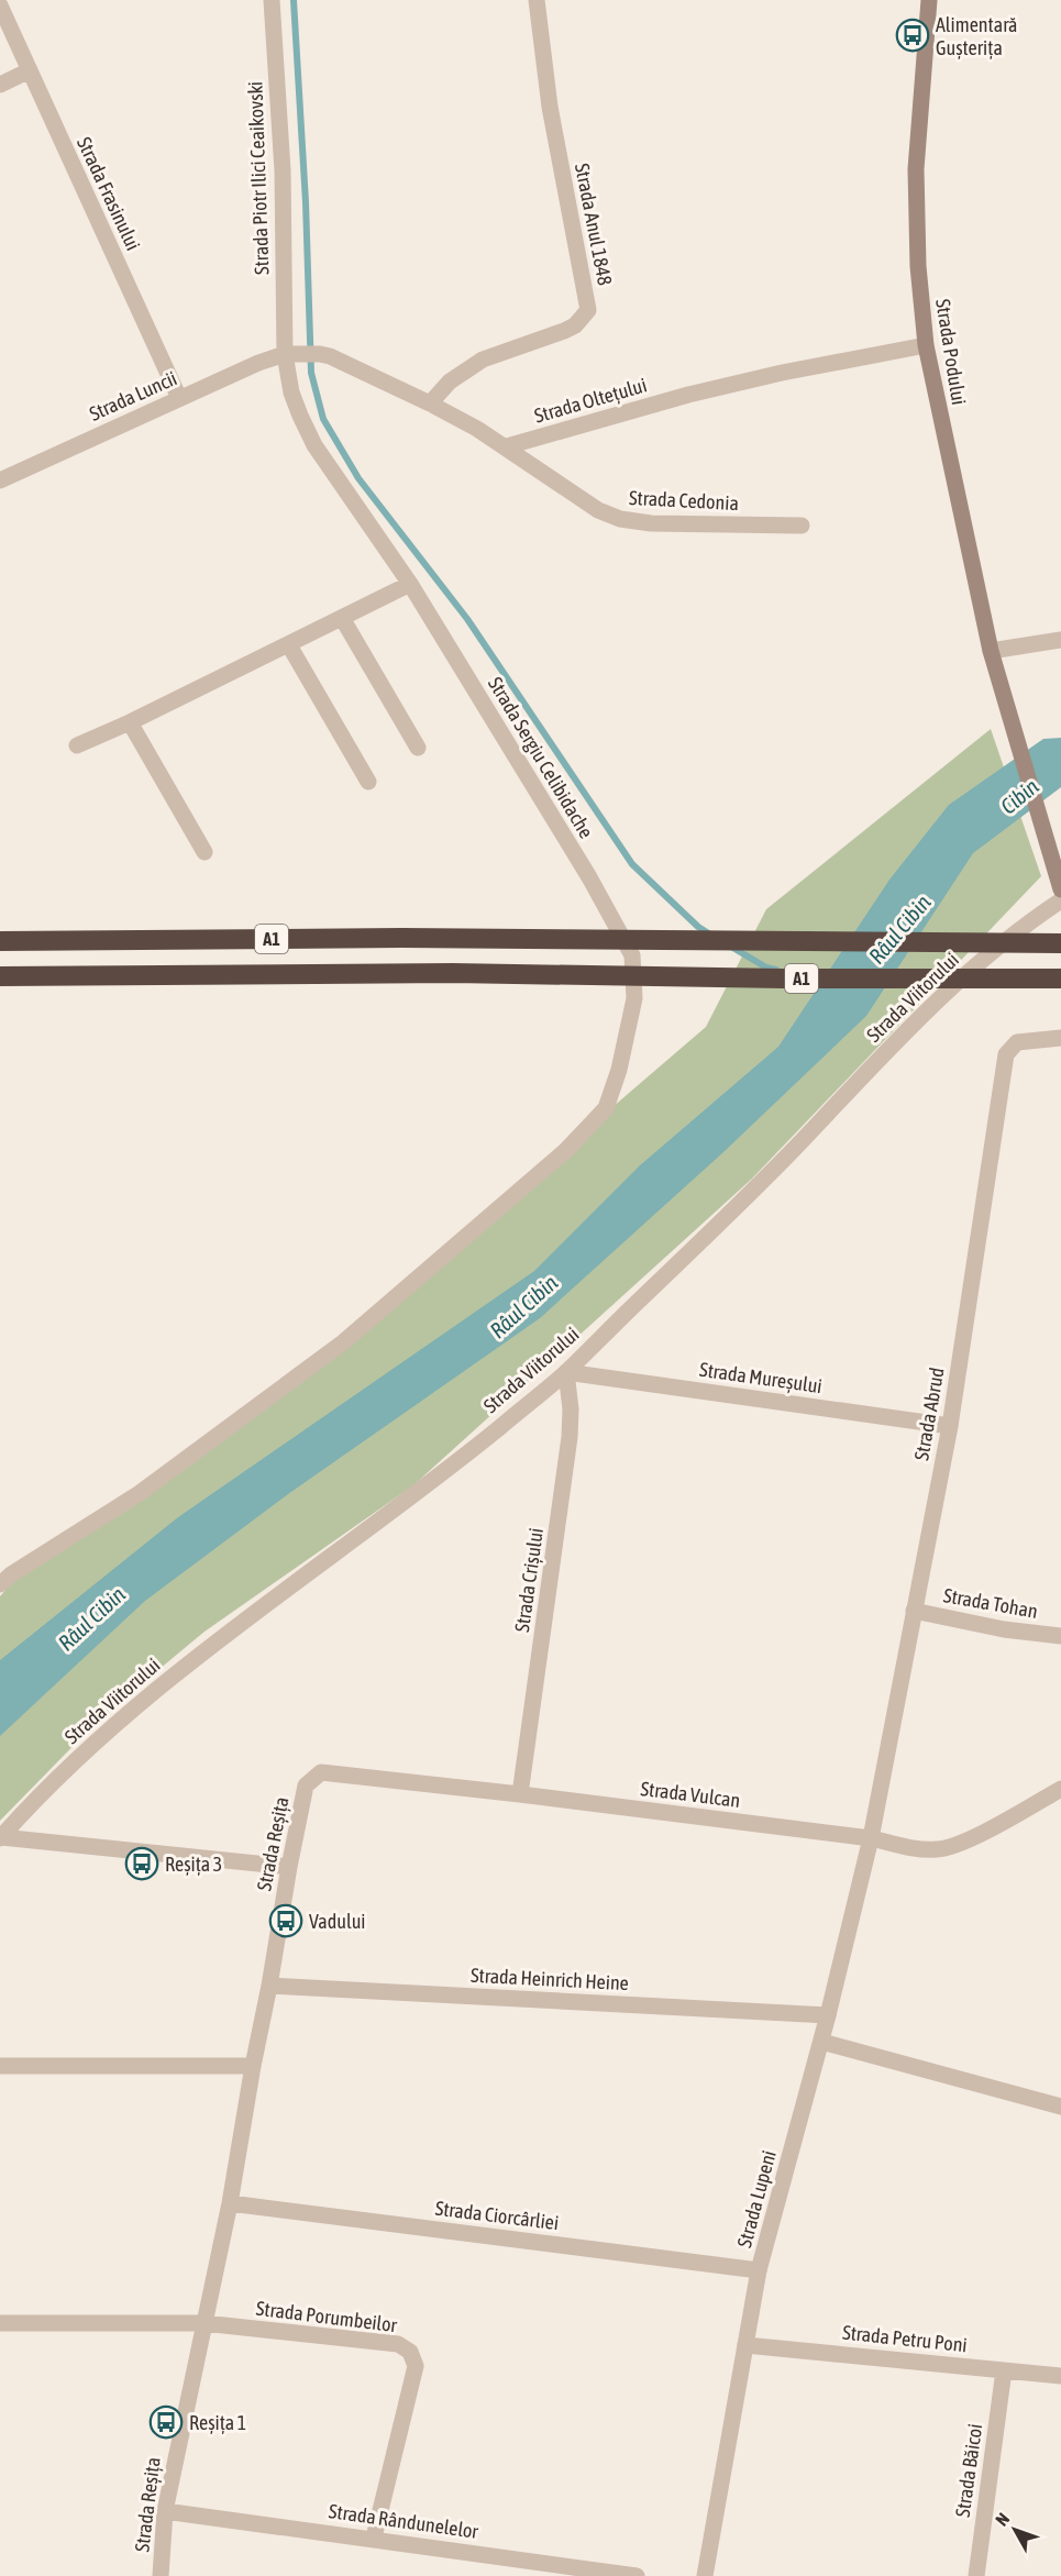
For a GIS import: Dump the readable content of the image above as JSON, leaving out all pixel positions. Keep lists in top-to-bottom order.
{
  "streets": {
    "highway": ["A1"],
    "main road": ["Strada Podului"],
    "street": [
      "Strada Piotr Ilici Ceaikovski",
      "Strada Frasinului",
      "Strada Anul 1848",
      "Strada Luncii",
      "Strada Oltețului",
      "Strada Cedonia",
      "Strada Sergiu Celibidache",
      "Strada Viitorului",
      "Strada Mureșului",
      "Strada Abrud",
      "Strada Crișului",
      "Strada Tohan",
      "Strada Vulcan",
      "Strada Reșița",
      "Strada Heinrich Heine",
      "Strada Lupeni",
      "Strada Ciorcârliei",
      "Strada Porumbeilor",
      "Strada Petru Poni",
      "Strada Băicoi",
      "Strada Rândunelelor"
    ]
  },
  "crossings": [
    ["Strada Piotr Ilici Ceaikovski", "Strada Luncii"],
    ["Strada Piotr Ilici Ceaikovski", "Strada Sergiu Celibidache"],
    ["Strada Frasinului", "Strada Luncii"],
    ["Strada Podului", "Strada Oltețului"],
    ["Strada Luncii", "Strada Sergiu Celibidache"],
    ["Strada Oltețului", "Strada Cedonia"],
    ["Strada Viitorului", "Strada Mureșului"],
    ["Strada Viitorului", "Strada Crișului"],
    ["Strada Mureșului", "Strada Abrud"],
    ["Strada Mureșului", "Strada Crișului"],
    ["Strada Abrud", "Strada Tohan"],
    ["Strada Abrud", "Strada Vulcan"],
    ["Strada Abrud", "Strada Lupeni"],
    ["Strada Crișului", "Strada Vulcan"],
    ["Strada Vulcan", "Strada Reșița"],
    ["Strada Vulcan", "Strada Lupeni"],
    ["Strada Reșița", "Strada Heinrich Heine"],
    ["Strada Reșița", "Strada Ciorcârliei"],
    ["Strada Reșița", "Strada Porumbeilor"],
    ["Strada Reșița", "Strada Rândunelelor"],
    ["Strada Heinrich Heine", "Strada Lupeni"],
    ["Strada Lupeni", "Strada Ciorcârliei"],
    ["Strada Lupeni", "Strada Petru Poni"],
    ["Strada Porumbeilor", "Strada Rândunelelor"],
    ["Strada Petru Poni", "Strada Băicoi"]
  ],
  "water": ["Cibin", "Râul Cibin"],
  "places": {
    "bus stop": [
      "Alimentară Gușterița",
      "Reșița 3",
      "Vadului",
      "Reșița 1"
    ]
  },
  "north": "top left"
}
